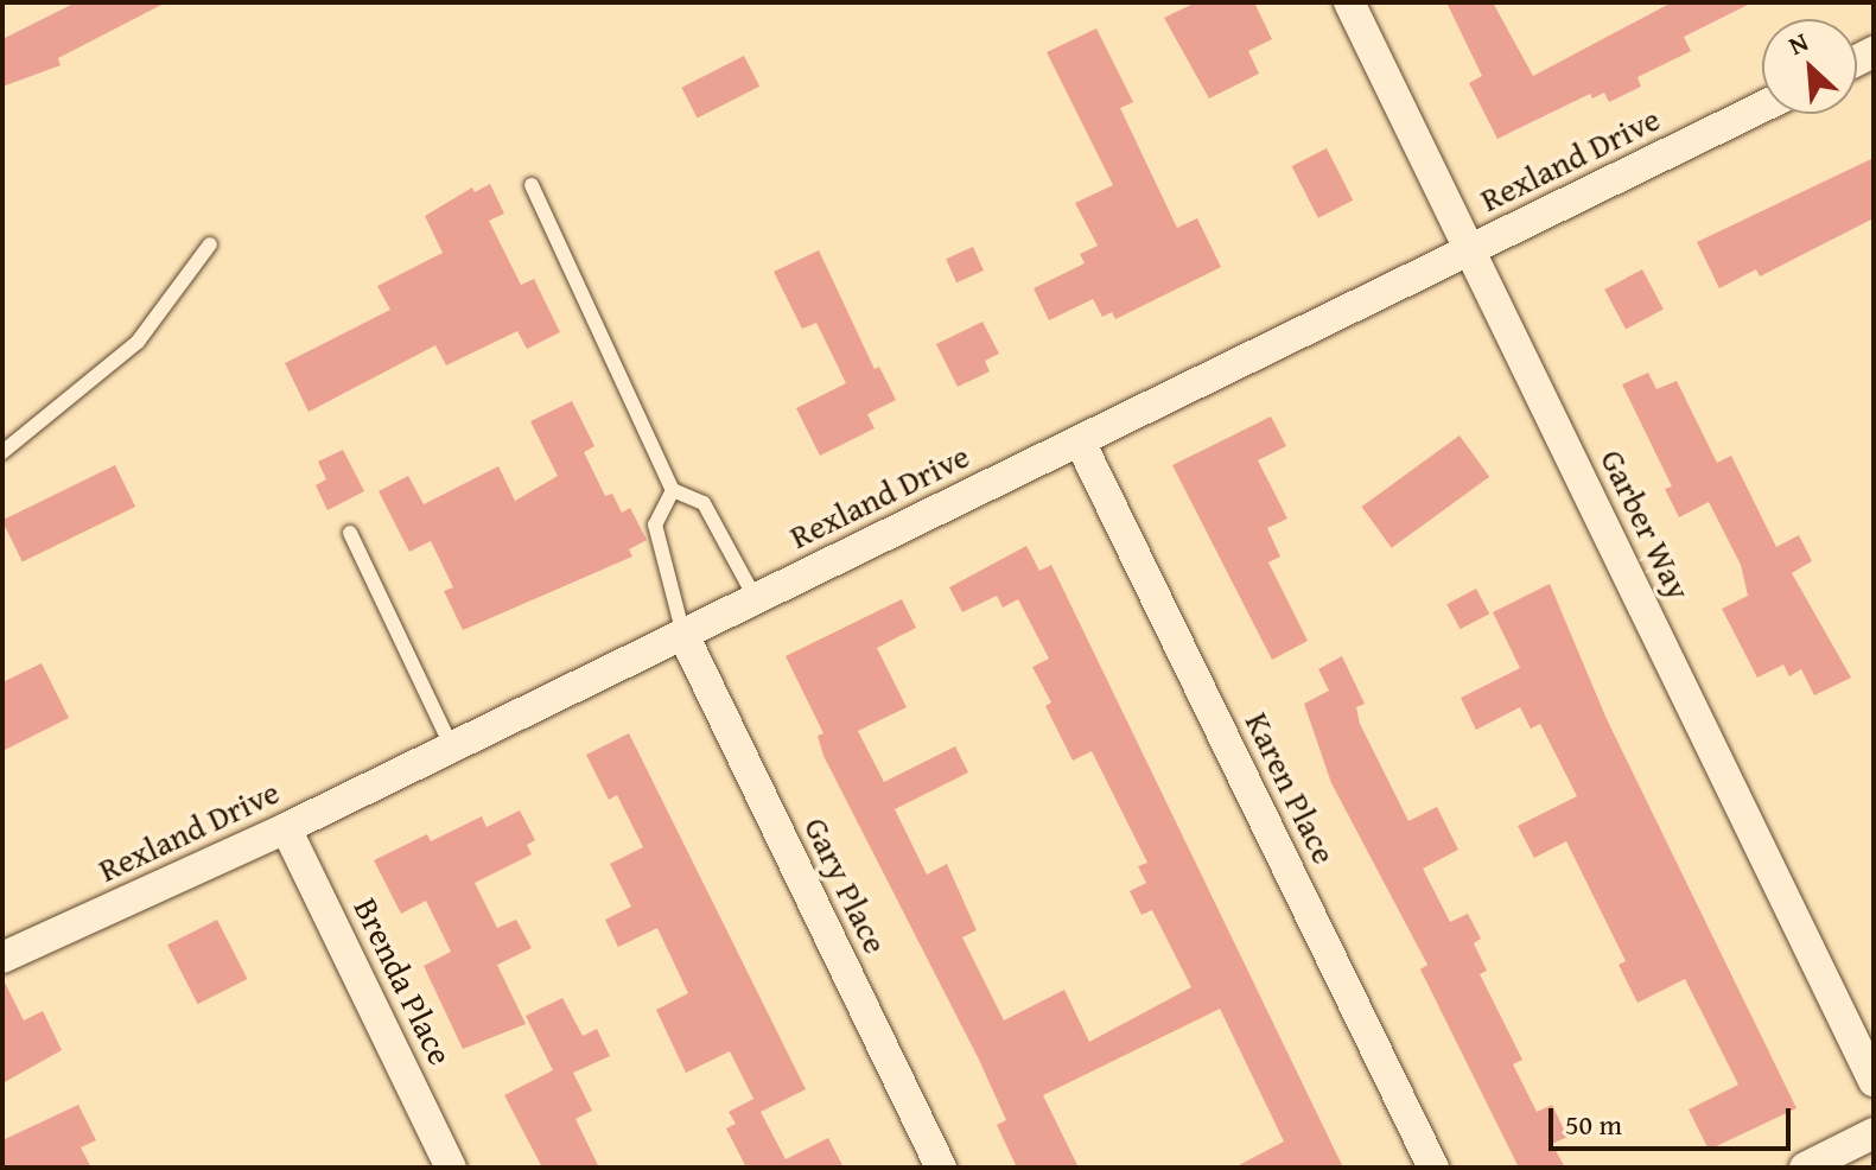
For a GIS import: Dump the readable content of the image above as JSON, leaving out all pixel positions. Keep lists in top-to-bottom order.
{
  "streets": {
    "street": [
      "Rexland Drive",
      "Garber Way",
      "Karen Place",
      "Gary Place",
      "Brenda Place"
    ]
  },
  "crossings": [
    ["Rexland Drive", "Garber Way"],
    ["Rexland Drive", "Karen Place"],
    ["Rexland Drive", "Gary Place"],
    ["Rexland Drive", "Brenda Place"]
  ],
  "scale_bar": "50 m",
  "north": "top left"
}
